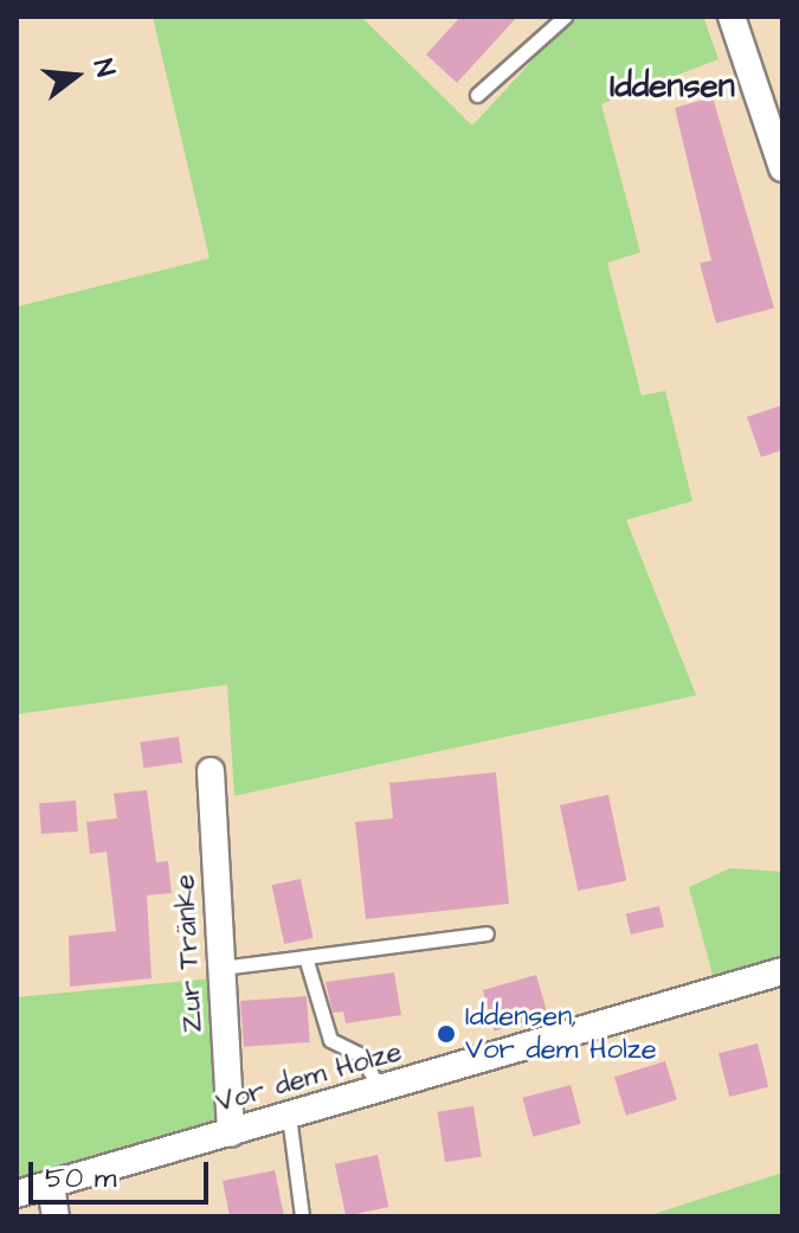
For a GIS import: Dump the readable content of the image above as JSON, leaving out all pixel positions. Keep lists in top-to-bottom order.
{
  "streets": {
    "street": ["Zur Tränke", "Vor dem Holze"]
  },
  "crossings": [
    ["Zur Tränke", "Vor dem Holze"]
  ],
  "districts": ["Iddensen"],
  "places": ["Iddensen, Vor dem Holze"],
  "scale_bar": "50 m",
  "north": "right"
}
